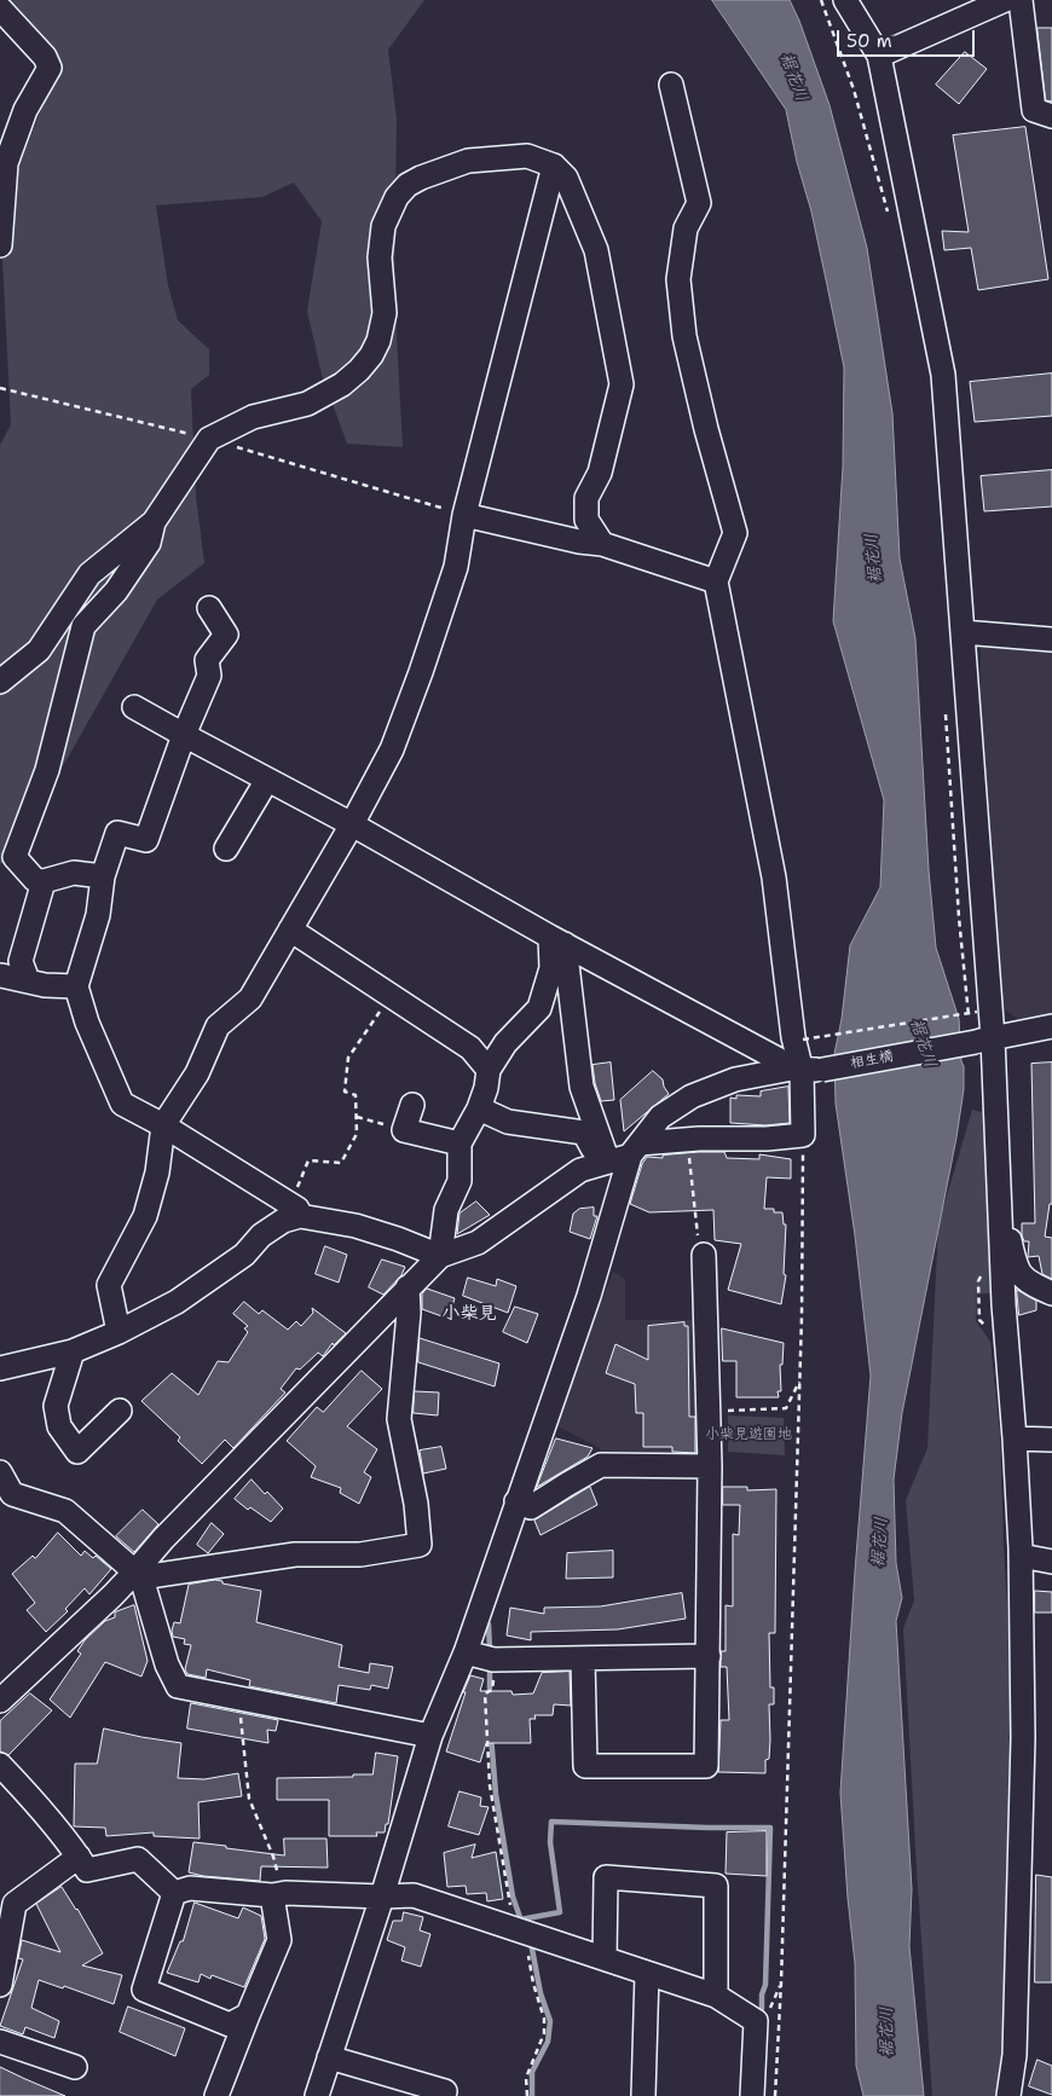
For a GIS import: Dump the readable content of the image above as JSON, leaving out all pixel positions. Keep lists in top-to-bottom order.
{
  "streets": {
    "street": ["相生橋"]
  },
  "districts": ["小柴見"],
  "water": ["裾花川"],
  "parks": ["小柴見遊園地"],
  "scale_bar": "50 m"
}
